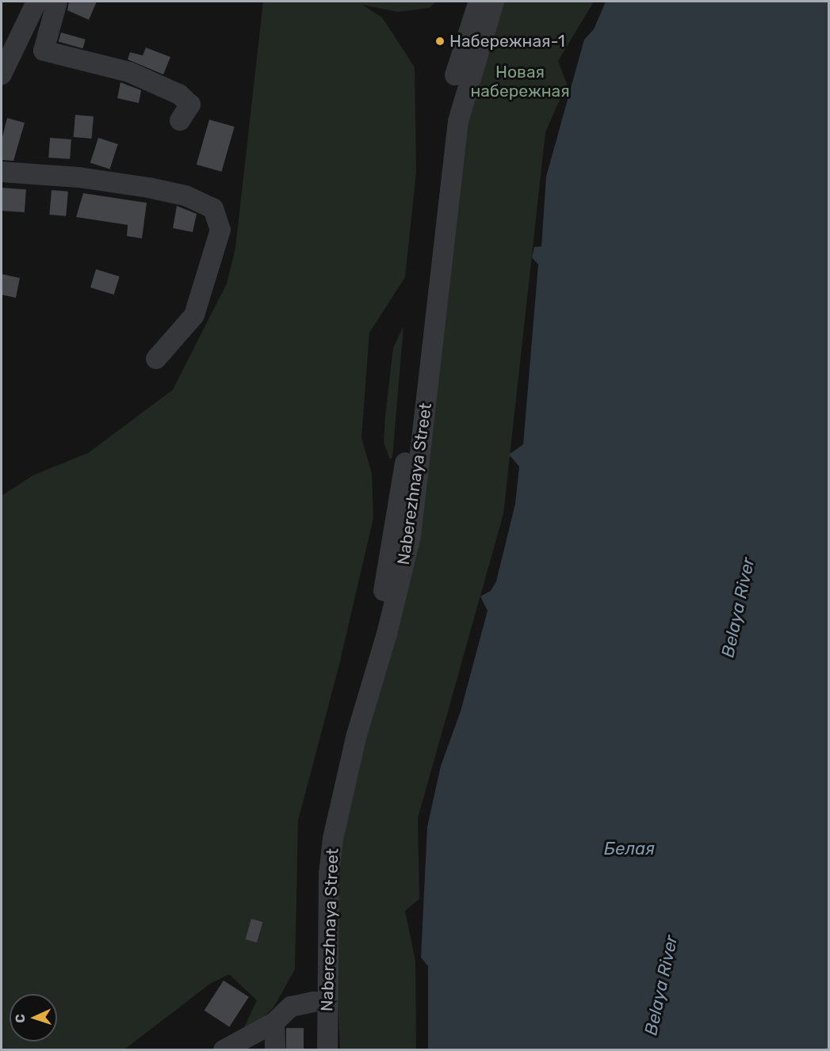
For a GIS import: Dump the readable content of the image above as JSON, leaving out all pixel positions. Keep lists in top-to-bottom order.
{
  "streets": {
    "street": ["Naberezhnaya Street"]
  },
  "water": ["Belaya River", "Белая"],
  "parks": ["Новая набережная"],
  "places": ["Набережная-1"],
  "north": "left"
}
